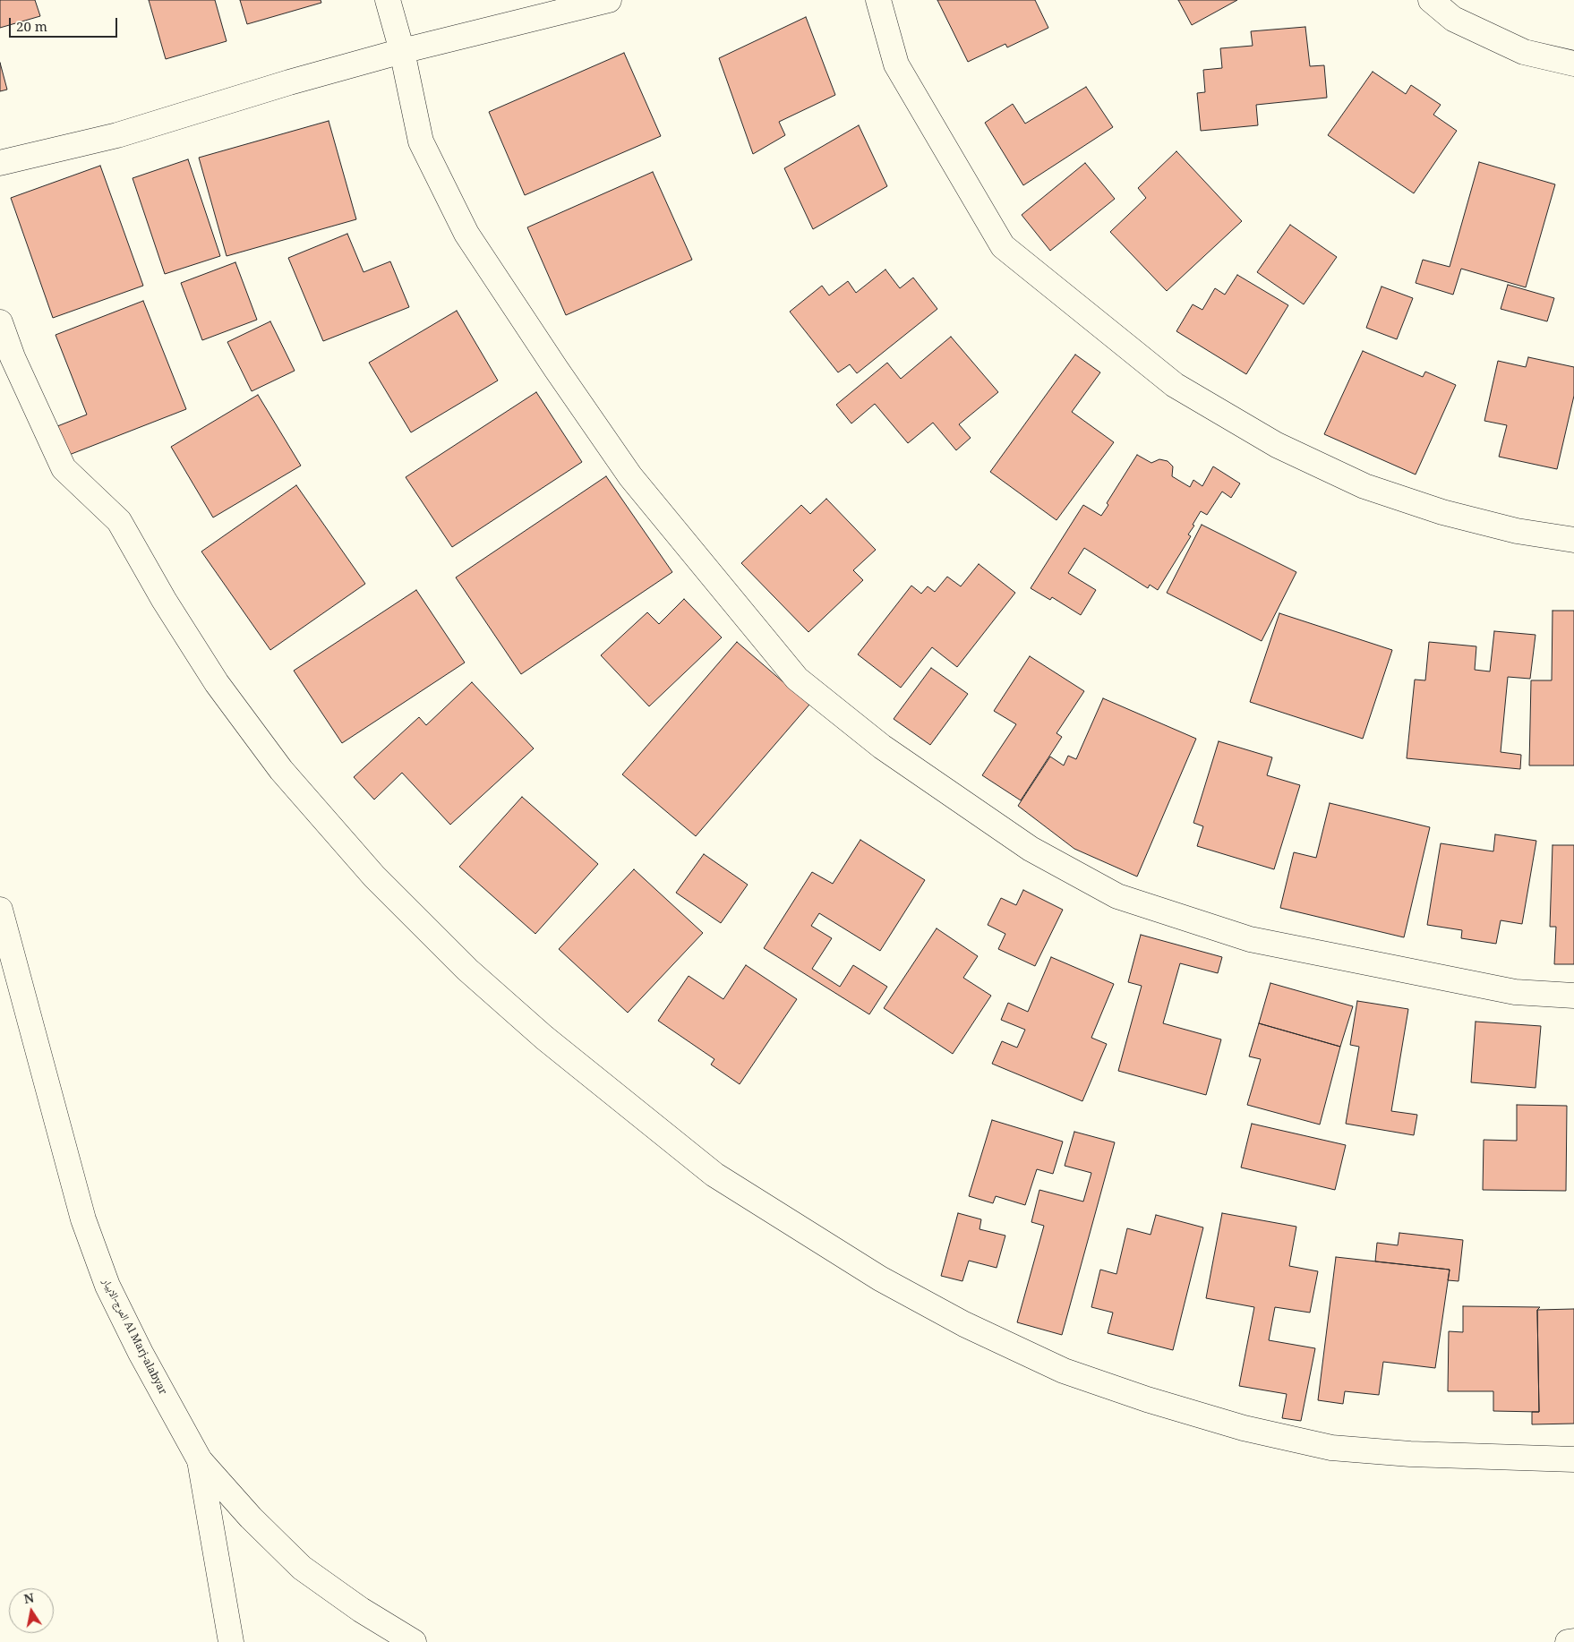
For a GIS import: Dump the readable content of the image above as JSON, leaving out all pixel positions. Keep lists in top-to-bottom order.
{
  "streets": {
    "street": ["المرج-الابيار Al Marj-alabyar"]
  },
  "scale_bar": "20 m",
  "north": "top"
}
